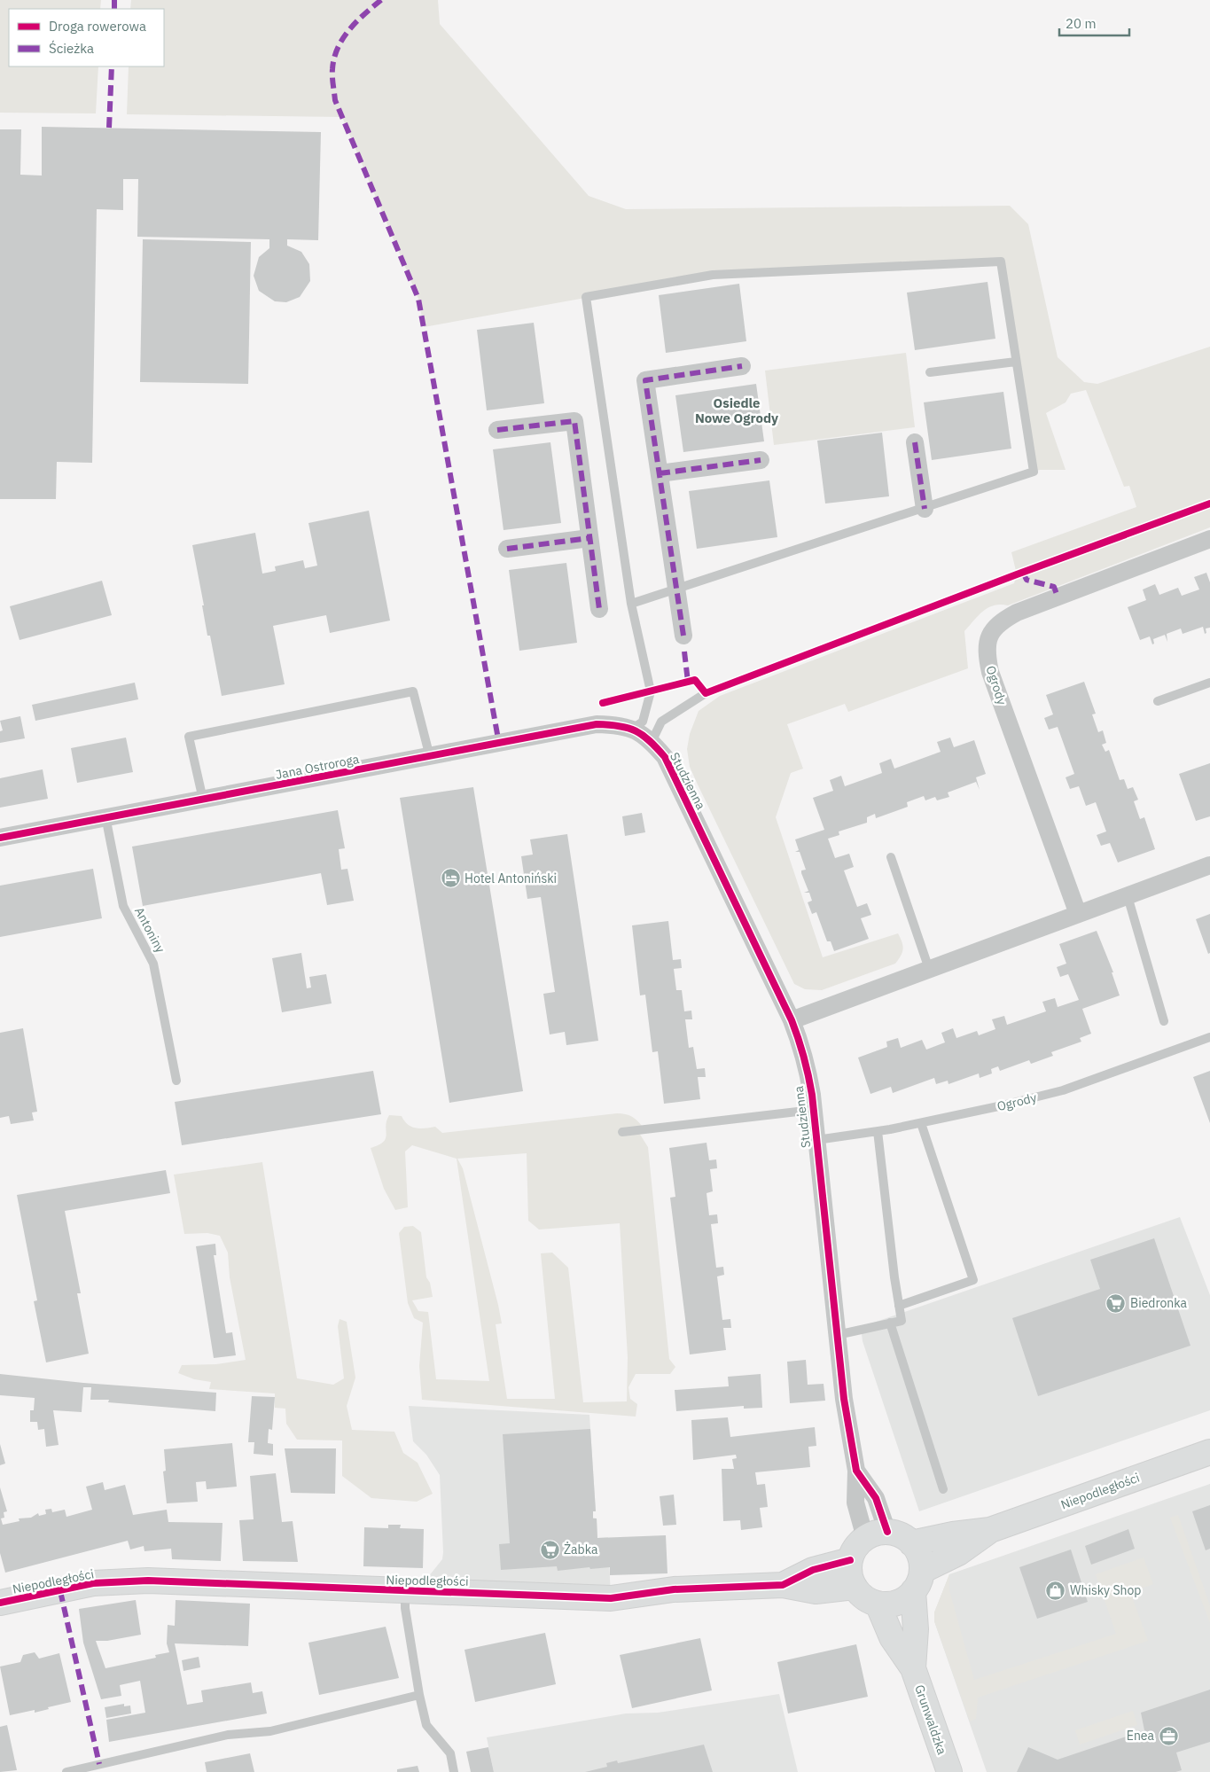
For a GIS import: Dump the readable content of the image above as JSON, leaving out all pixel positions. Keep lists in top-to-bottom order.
{
  "streets": {
    "street": [
      "Ogrody",
      "Jana Ostroroga",
      "Studzienna",
      "Niepodległości",
      "Grunwaldzka"
    ],
    "lane": ["Antoniny"]
  },
  "crossings": [
    ["Ogrody", "Studzienna"],
    ["Jana Ostroroga", "Studzienna"],
    ["Jana Ostroroga", "Antoniny"],
    ["Studzienna", "Niepodległości"],
    ["Studzienna", "Grunwaldzka"],
    ["Niepodległości", "Grunwaldzka"]
  ],
  "districts": ["Osiedle Nowe Ogrody"],
  "places": {
    "hotel": ["Hotel Antoniński"],
    "supermarket": ["Biedronka", "Żabka"],
    "shop": ["Whisky Shop"],
    "office": ["Enea"]
  },
  "legend": ["Droga rowerowa", "Ścieżka"],
  "scale_bar": "20 m"
}
